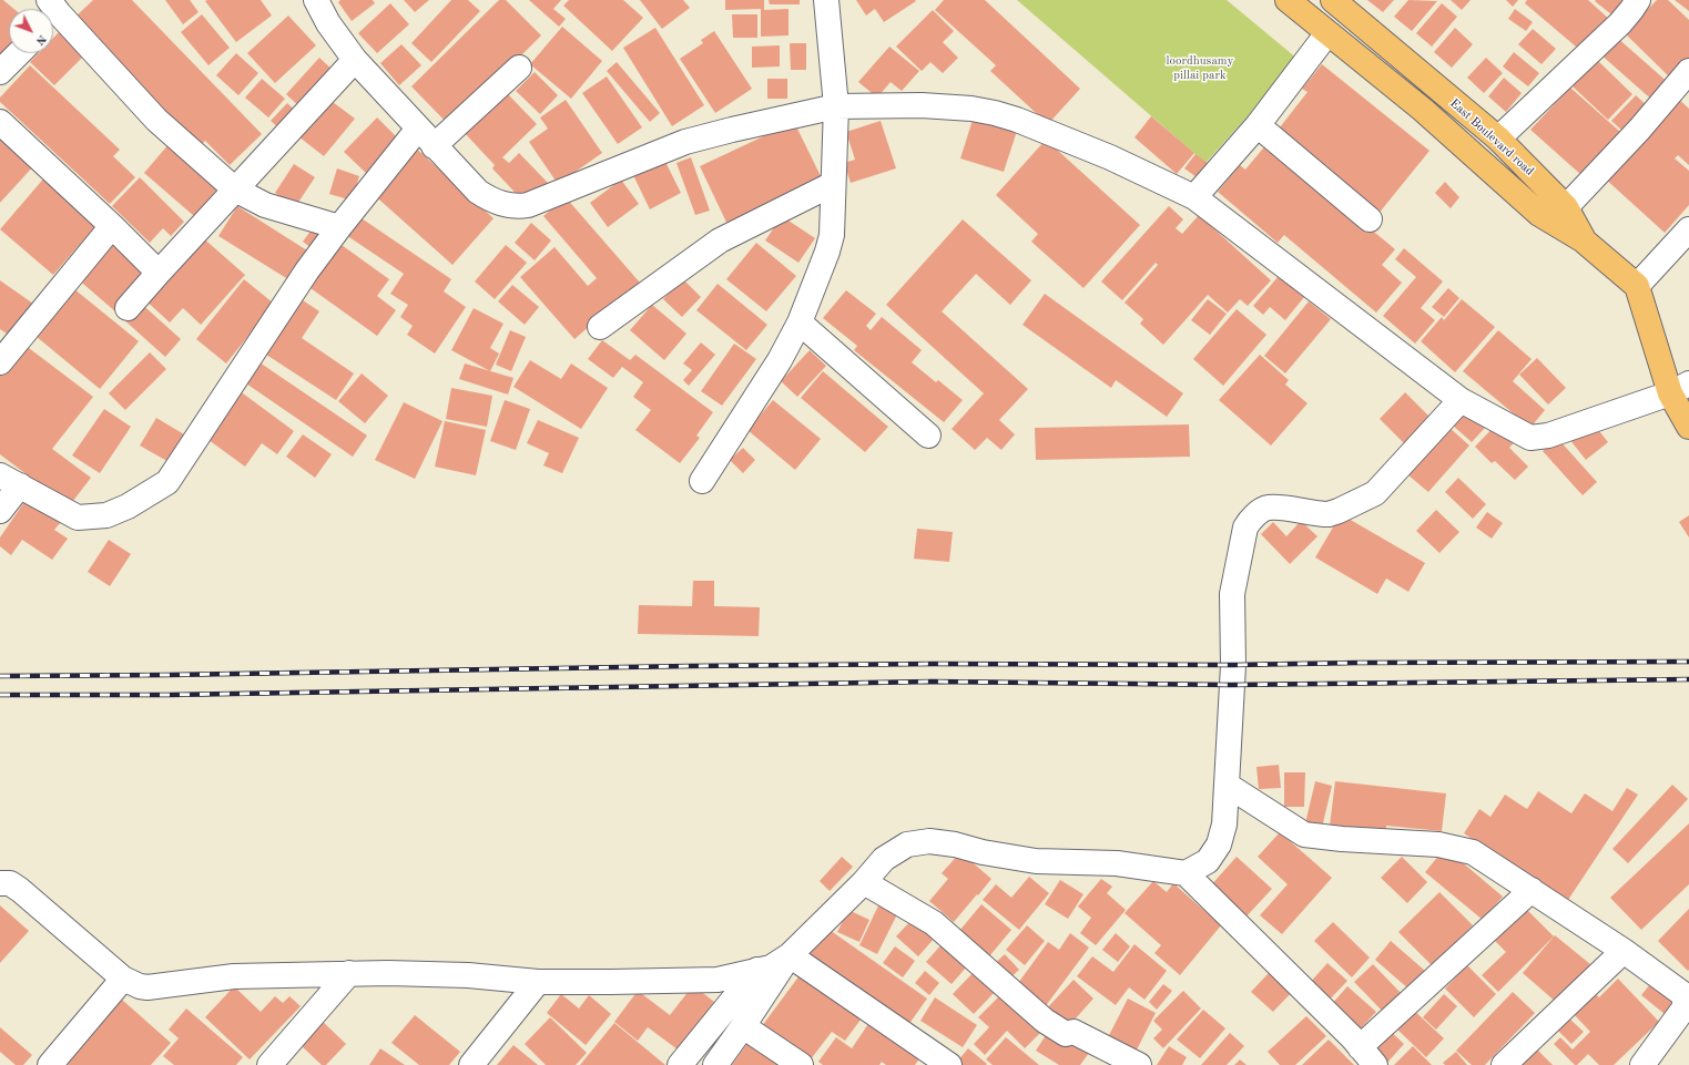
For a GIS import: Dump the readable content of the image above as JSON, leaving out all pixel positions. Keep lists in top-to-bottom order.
{
  "streets": {
    "main road": ["East Boulevard road"]
  },
  "parks": ["loordhusamy pillai park"],
  "north": "bottom right"
}
